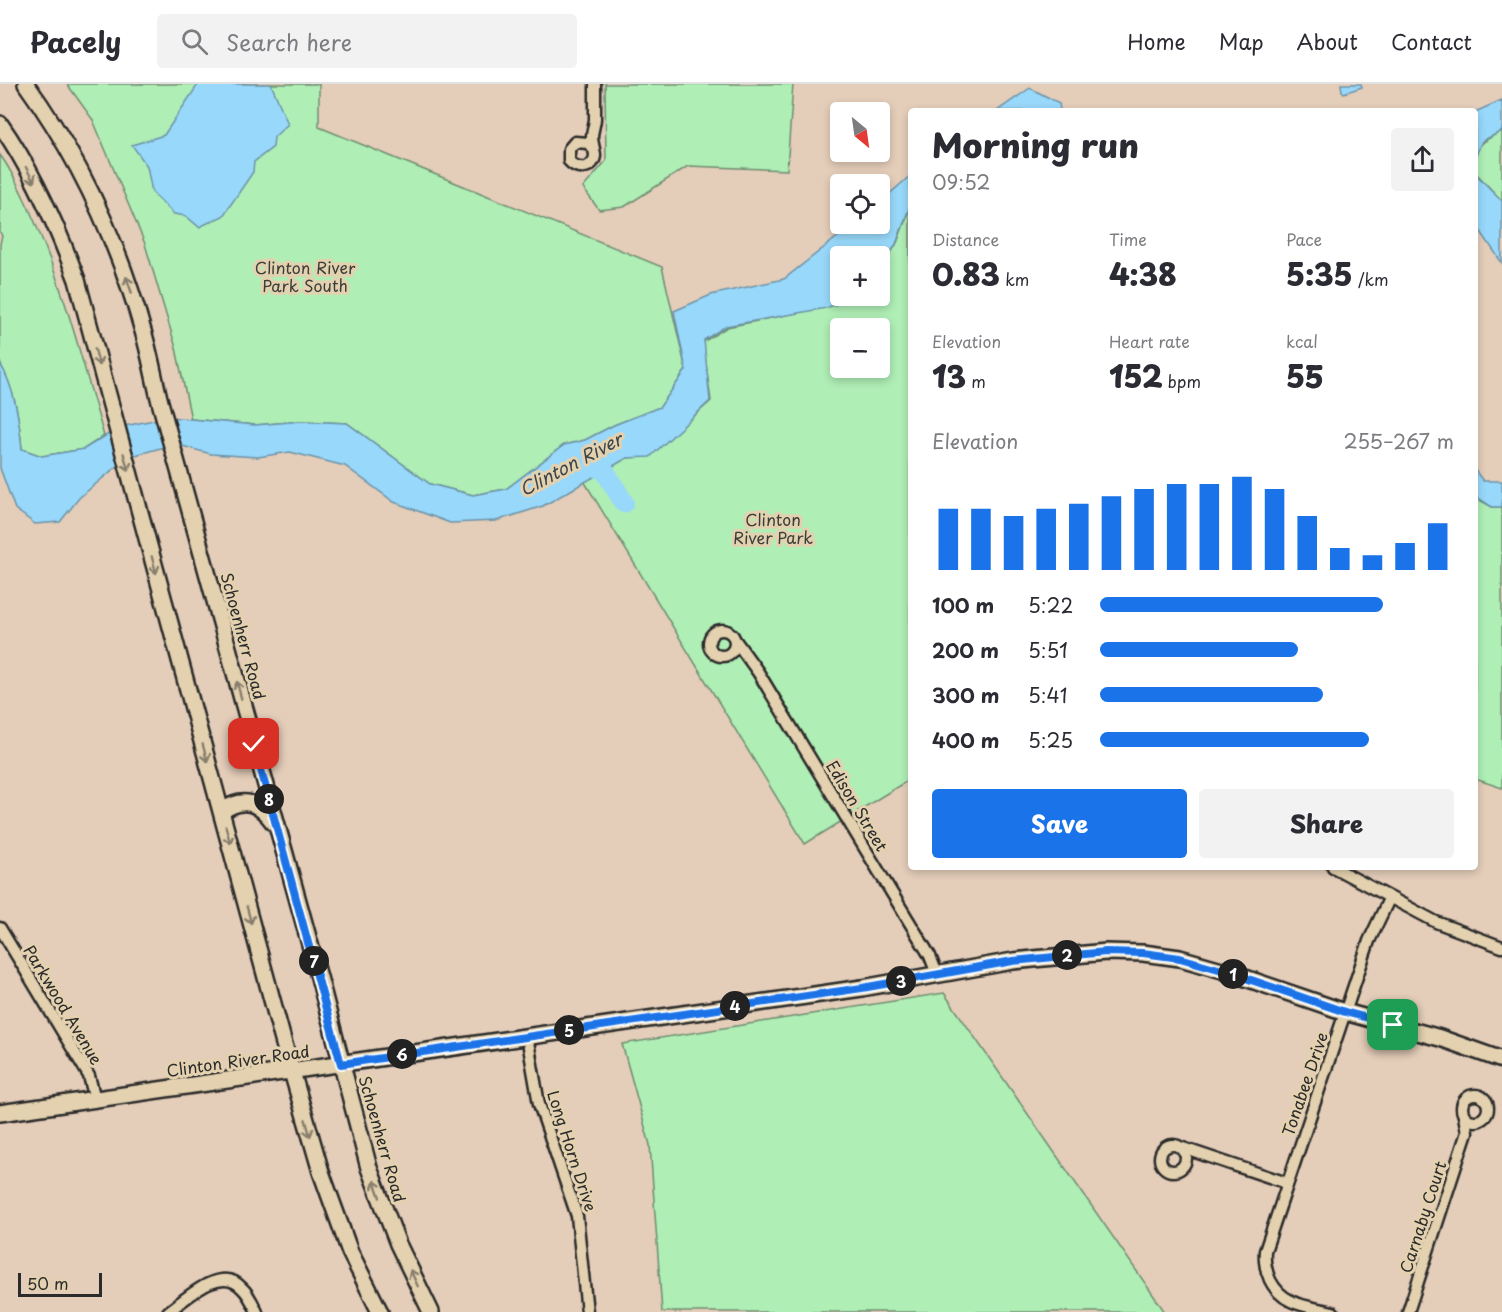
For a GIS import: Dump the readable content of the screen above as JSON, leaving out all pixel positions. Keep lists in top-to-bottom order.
{
  "streets": {
    "main road": ["Schoenherr Road", "Clinton River Road"],
    "street": [
      "Edison Street",
      "Parkwood Avenue",
      "Tonabee Drive",
      "Long Horn Drive",
      "Carnaby Court"
    ]
  },
  "crossings": [
    ["Schoenherr Road", "Clinton River Road"],
    ["Edison Street", "Clinton River Road"],
    ["Parkwood Avenue", "Clinton River Road"],
    ["Clinton River Road", "Tonabee Drive"],
    ["Clinton River Road", "Long Horn Drive"]
  ],
  "water": ["Clinton River"],
  "parks": ["Clinton River Park South", "Clinton River Park"],
  "scale_bar": "50 m",
  "north": "bottom right",
  "page": {
    "header": "Pacely",
    "search": "Search here",
    "nav": [
      "Home",
      "Map",
      "About",
      "Contact"
    ],
    "map_buttons": ["+", "−"],
    "heading": ["Morning run", "09:52"],
    "stats": [
      ["Distance", "0.83 km"],
      ["Time", "4:38"],
      ["Pace", "5:35 /km"],
      ["Elevation", "13 m"],
      ["Heart rate", "152 bpm"],
      ["kcal", "55"]
    ],
    "chart": ["Elevation", "255–267 m"],
    "list": [
      {
        "name": "100 m",
        "note": "5:22"
      },
      {
        "name": "200 m",
        "note": "5:51"
      },
      {
        "name": "300 m",
        "note": "5:41"
      },
      {
        "name": "400 m",
        "note": "5:25"
      }
    ],
    "buttons": ["Save", "Share"],
    "pins": [
      "8",
      "2",
      "7",
      "1",
      "3",
      "4",
      "5",
      "6"
    ],
    "scale": "50 m"
  }
}
